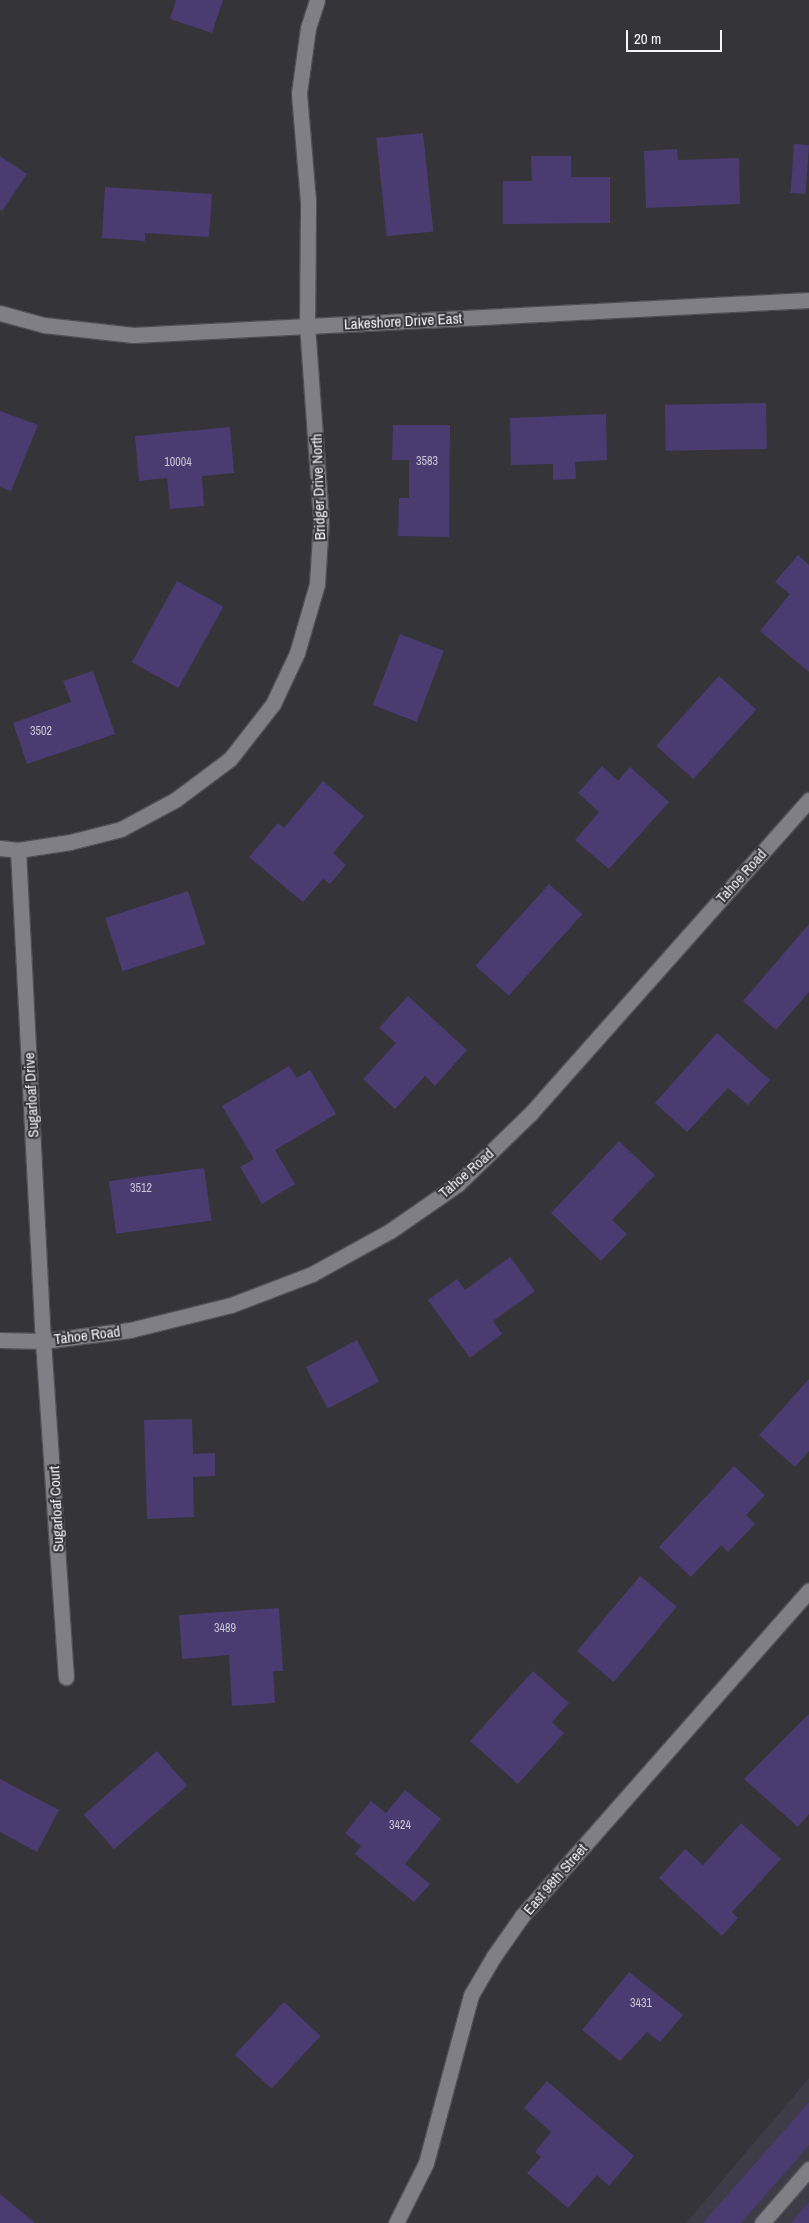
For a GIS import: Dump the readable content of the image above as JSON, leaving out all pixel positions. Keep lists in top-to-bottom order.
{
  "streets": {
    "street": [
      "Lakeshore Drive East",
      "Bridger Drive North",
      "Tahoe Road",
      "Sugarloaf Drive",
      "Sugarloaf Court",
      "East 98th Street"
    ]
  },
  "crossings": [
    ["Lakeshore Drive East", "Bridger Drive North"],
    ["Bridger Drive North", "Sugarloaf Drive"],
    ["Tahoe Road", "Sugarloaf Drive"],
    ["Tahoe Road", "Sugarloaf Court"],
    ["Sugarloaf Drive", "Sugarloaf Court"]
  ],
  "house_numbers": [
    "3583",
    "10004",
    "3502",
    "3512",
    "3489",
    "3424",
    "3431"
  ],
  "scale_bar": "20 m"
}
